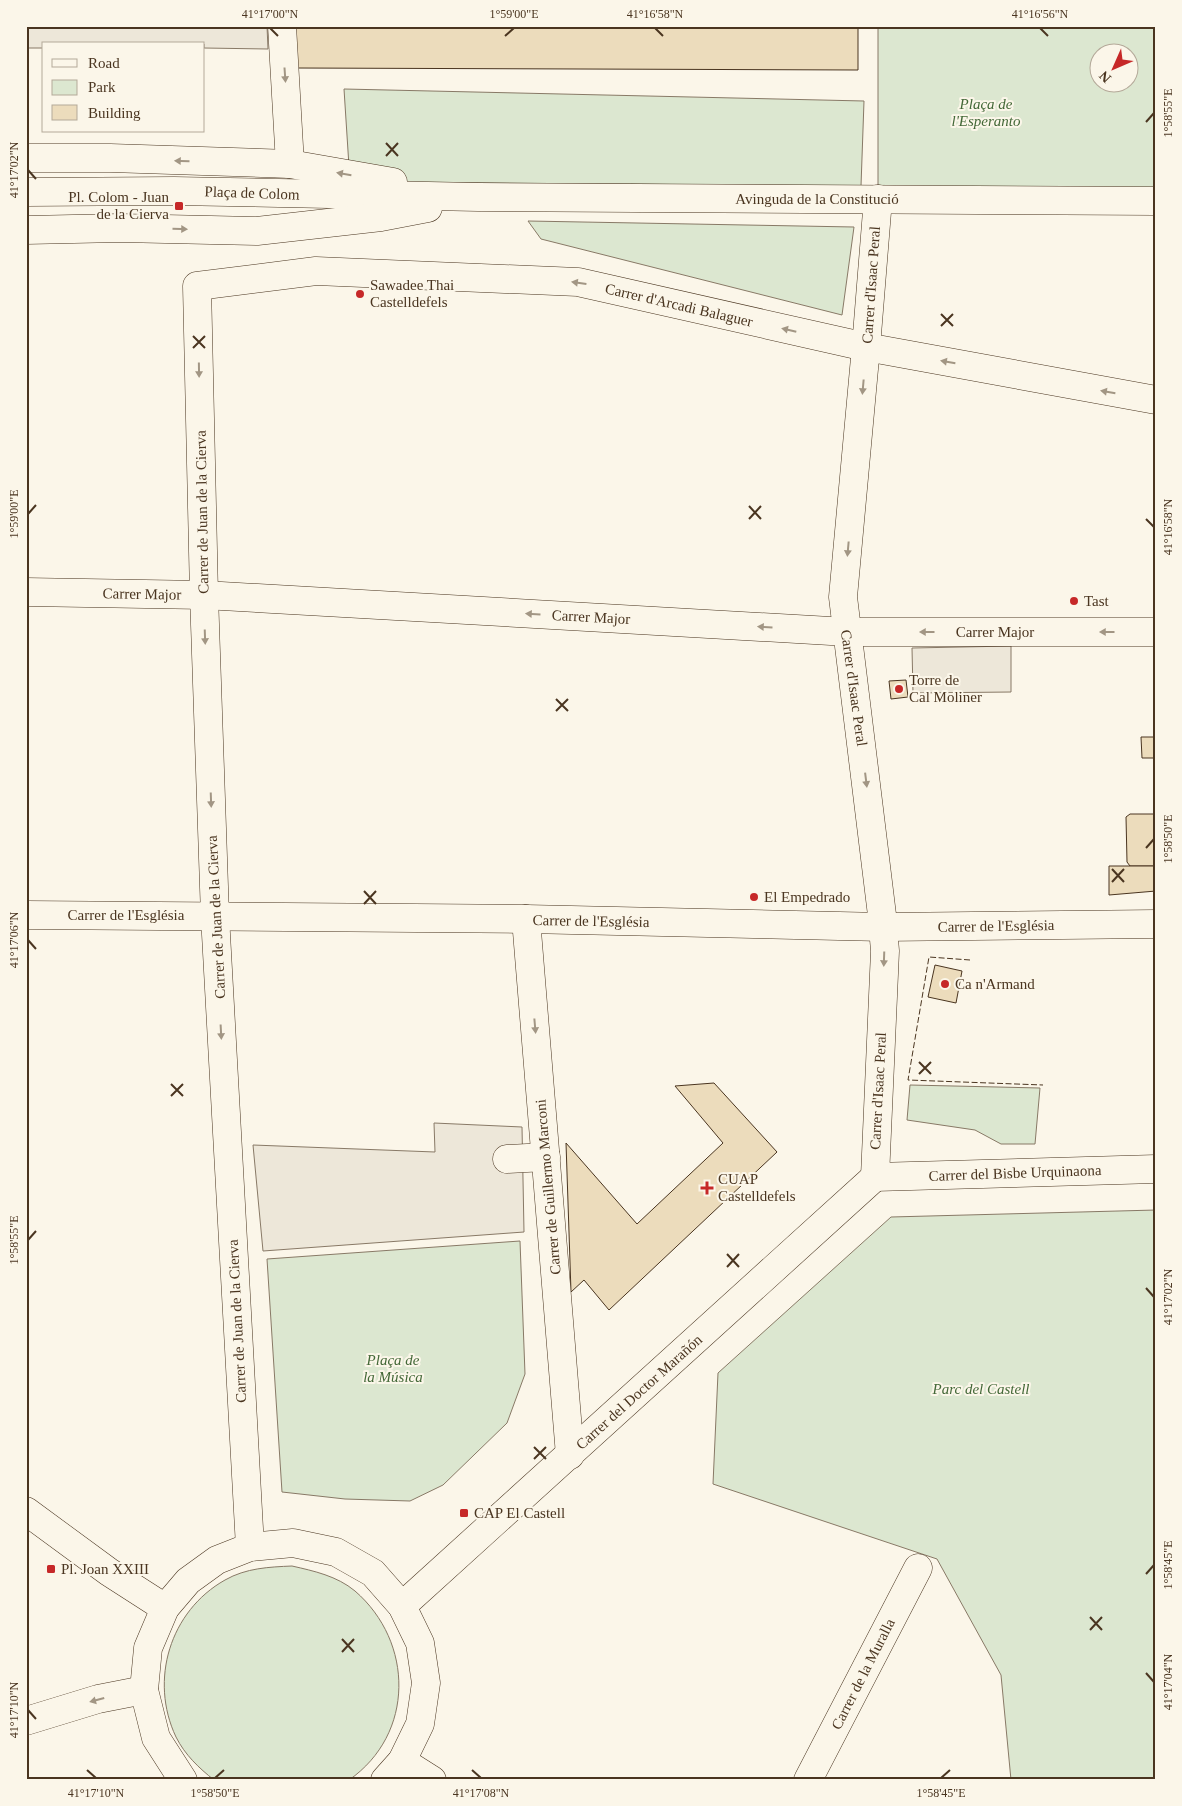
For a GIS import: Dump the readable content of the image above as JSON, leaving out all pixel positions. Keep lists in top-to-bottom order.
{
  "streets": {
    "street": [
      "Plaça de Colom",
      "Avinguda de la Constitució",
      "Carrer d'Isaac Peral",
      "Carrer d'Arcadi Balaguer",
      "Carrer de Juan de la Cierva",
      "Carrer Major",
      "Carrer de l'Església",
      "Carrer del Bisbe Urquinaona",
      "Carrer de Guillermo Marconi",
      "Carrer del Doctor Marañón",
      "Carrer de la Muralla"
    ]
  },
  "crossings": [
    ["Plaça de Colom", "Avinguda de la Constitució"],
    ["Avinguda de la Constitució", "Carrer d'Isaac Peral"],
    ["Carrer d'Isaac Peral", "Carrer d'Arcadi Balaguer"],
    ["Carrer d'Isaac Peral", "Carrer Major"],
    ["Carrer d'Isaac Peral", "Carrer de l'Església"],
    ["Carrer d'Isaac Peral", "Carrer del Bisbe Urquinaona"],
    ["Carrer d'Isaac Peral", "Carrer del Doctor Marañón"],
    ["Carrer d'Arcadi Balaguer", "Carrer de Juan de la Cierva"],
    ["Carrer de Juan de la Cierva", "Carrer Major"],
    ["Carrer de Juan de la Cierva", "Carrer de l'Església"],
    ["Carrer de l'Església", "Carrer de Guillermo Marconi"],
    ["Carrer del Bisbe Urquinaona", "Carrer del Doctor Marañón"],
    ["Carrer de Guillermo Marconi", "Carrer del Doctor Marañón"]
  ],
  "one_way": [
    "Carrer d'Isaac Peral",
    "Carrer de Juan de la Cierva",
    "Carrer Major",
    "Carrer de Guillermo Marconi"
  ],
  "parks": ["Plaça de l'Esperanto", "Plaça de la Música", "Parc del Castell"],
  "places": {
    "transit": ["Pl. Colom - Juan de la Cierva", "CAP El Castell", "Pl. Joan XXIII"],
    "other": [
      "Sawadee Thai Castelldefels",
      "Tast",
      "Torre de Cal Moliner",
      "El Empedrado",
      "Ca n'Armand"
    ],
    "health": ["CUAP Castelldefels"]
  },
  "legend": ["Road", "Park", "Building"],
  "north": "bottom left",
  "coordinates": [
    "41°17'00\"N",
    "1°59'00\"E",
    "41°16'58\"N",
    "41°16'56\"N",
    "1°58'55\"E",
    "41°17'02\"N",
    "1°58'50\"E",
    "41°17'06\"N",
    "1°58'45\"E",
    "41°17'04\"N",
    "41°17'10\"N",
    "41°17'08\"N"
  ]
}
